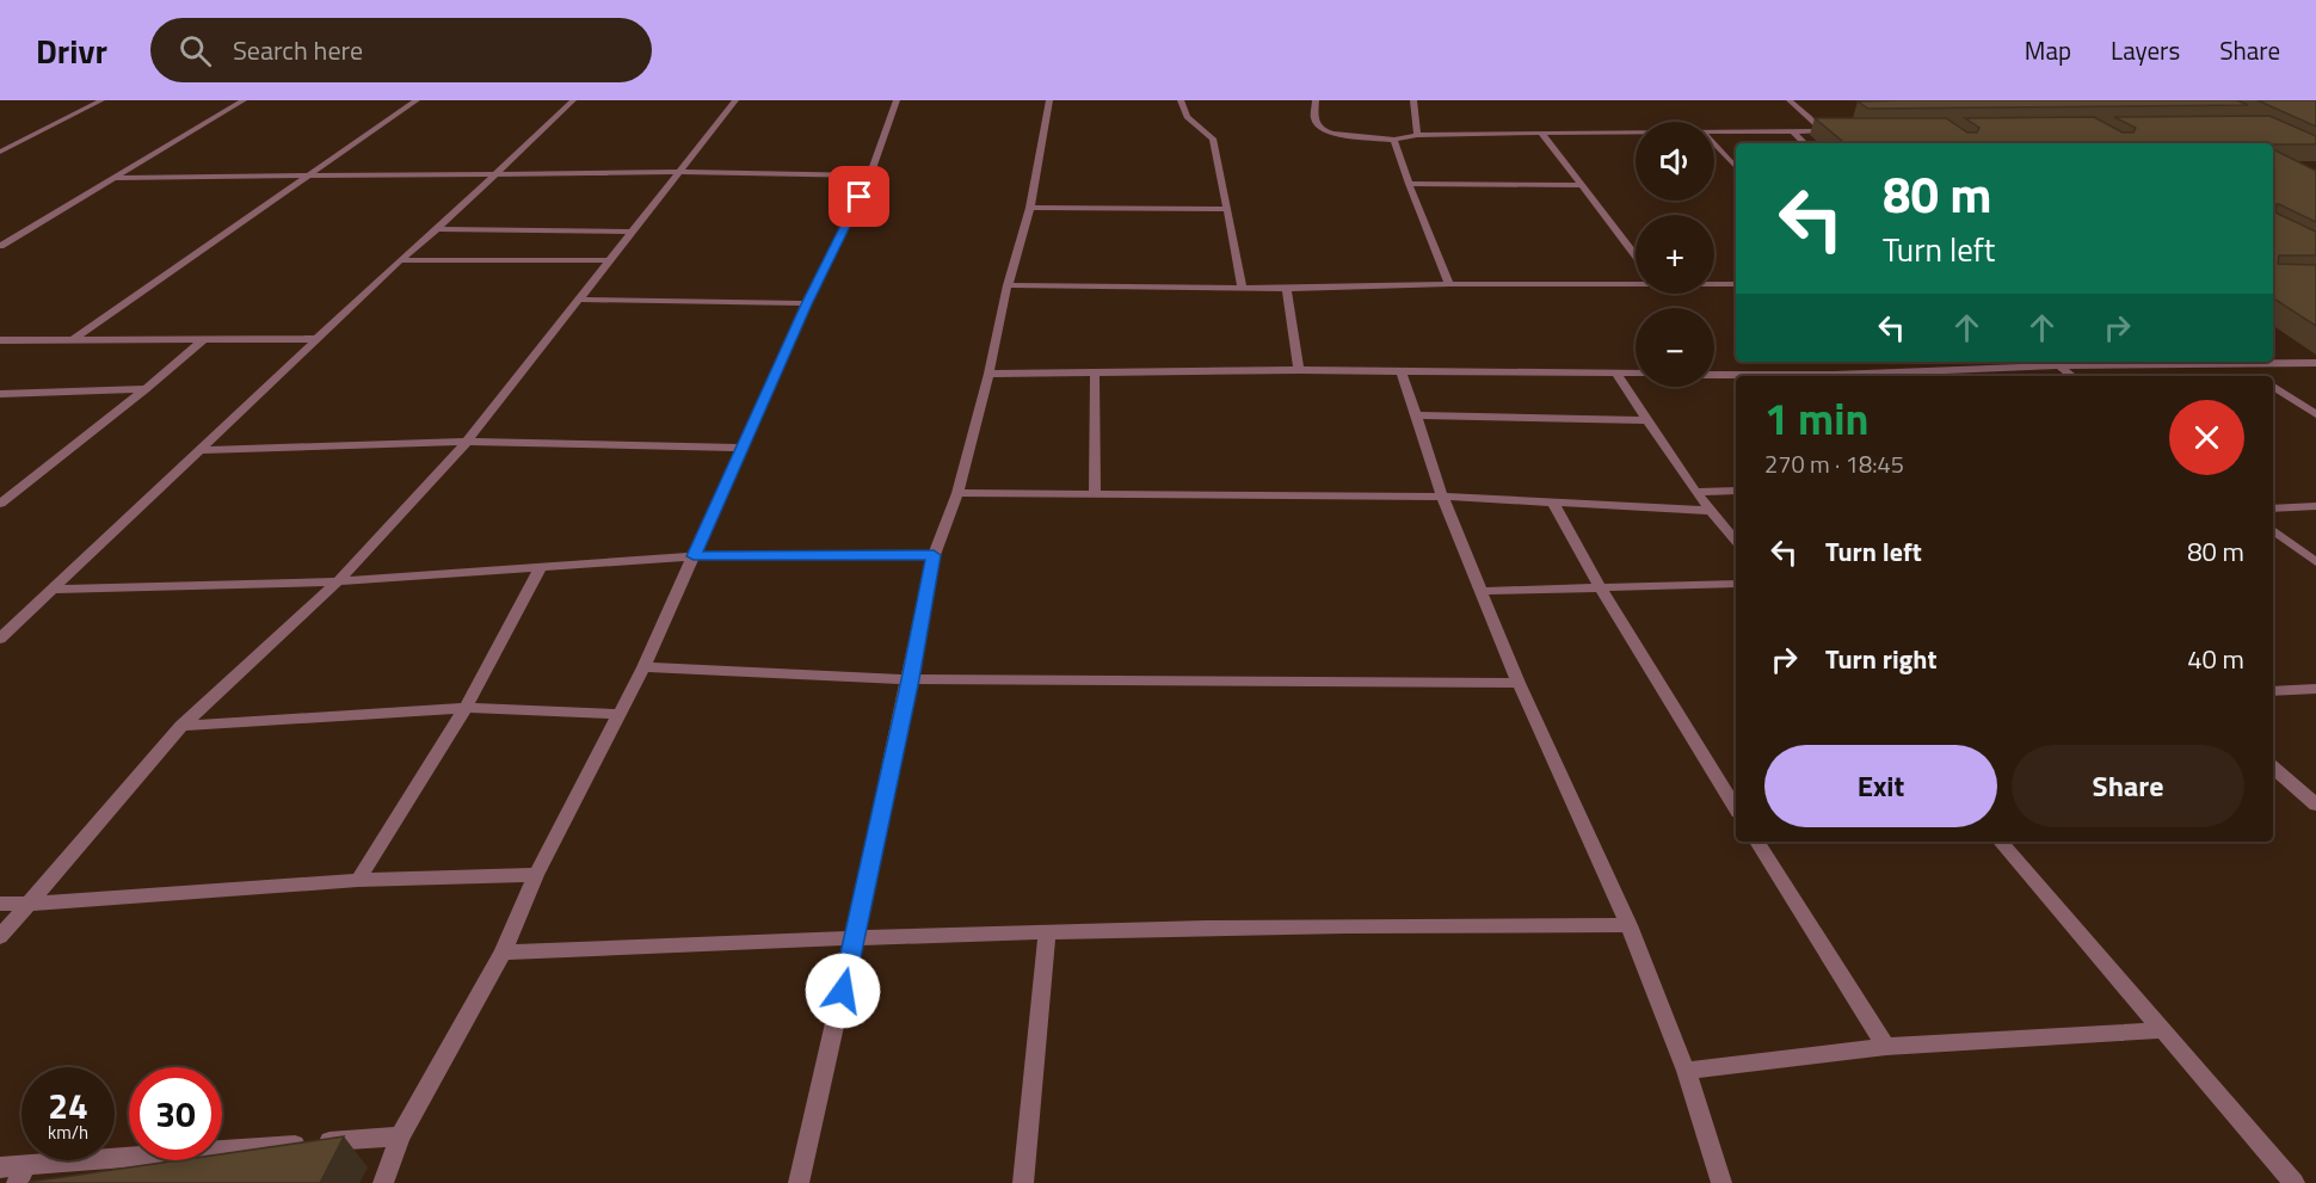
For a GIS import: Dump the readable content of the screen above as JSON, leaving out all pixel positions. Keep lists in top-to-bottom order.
{
  "page": {
    "header": "Drivr",
    "search": "Search here",
    "nav": ["Map", "Layers", "Share"],
    "map_buttons": ["+", "−"],
    "turn": ["80 m", "Turn left"],
    "heading": ["1 min", "270 m · 18:45"],
    "list": [
      {
        "name": "Turn left",
        "value": "80 m"
      },
      {
        "name": "Turn right",
        "value": "40 m"
      }
    ],
    "buttons": ["Exit", "Share"],
    "speed": "24 km/h",
    "limit": "30"
  }
}
